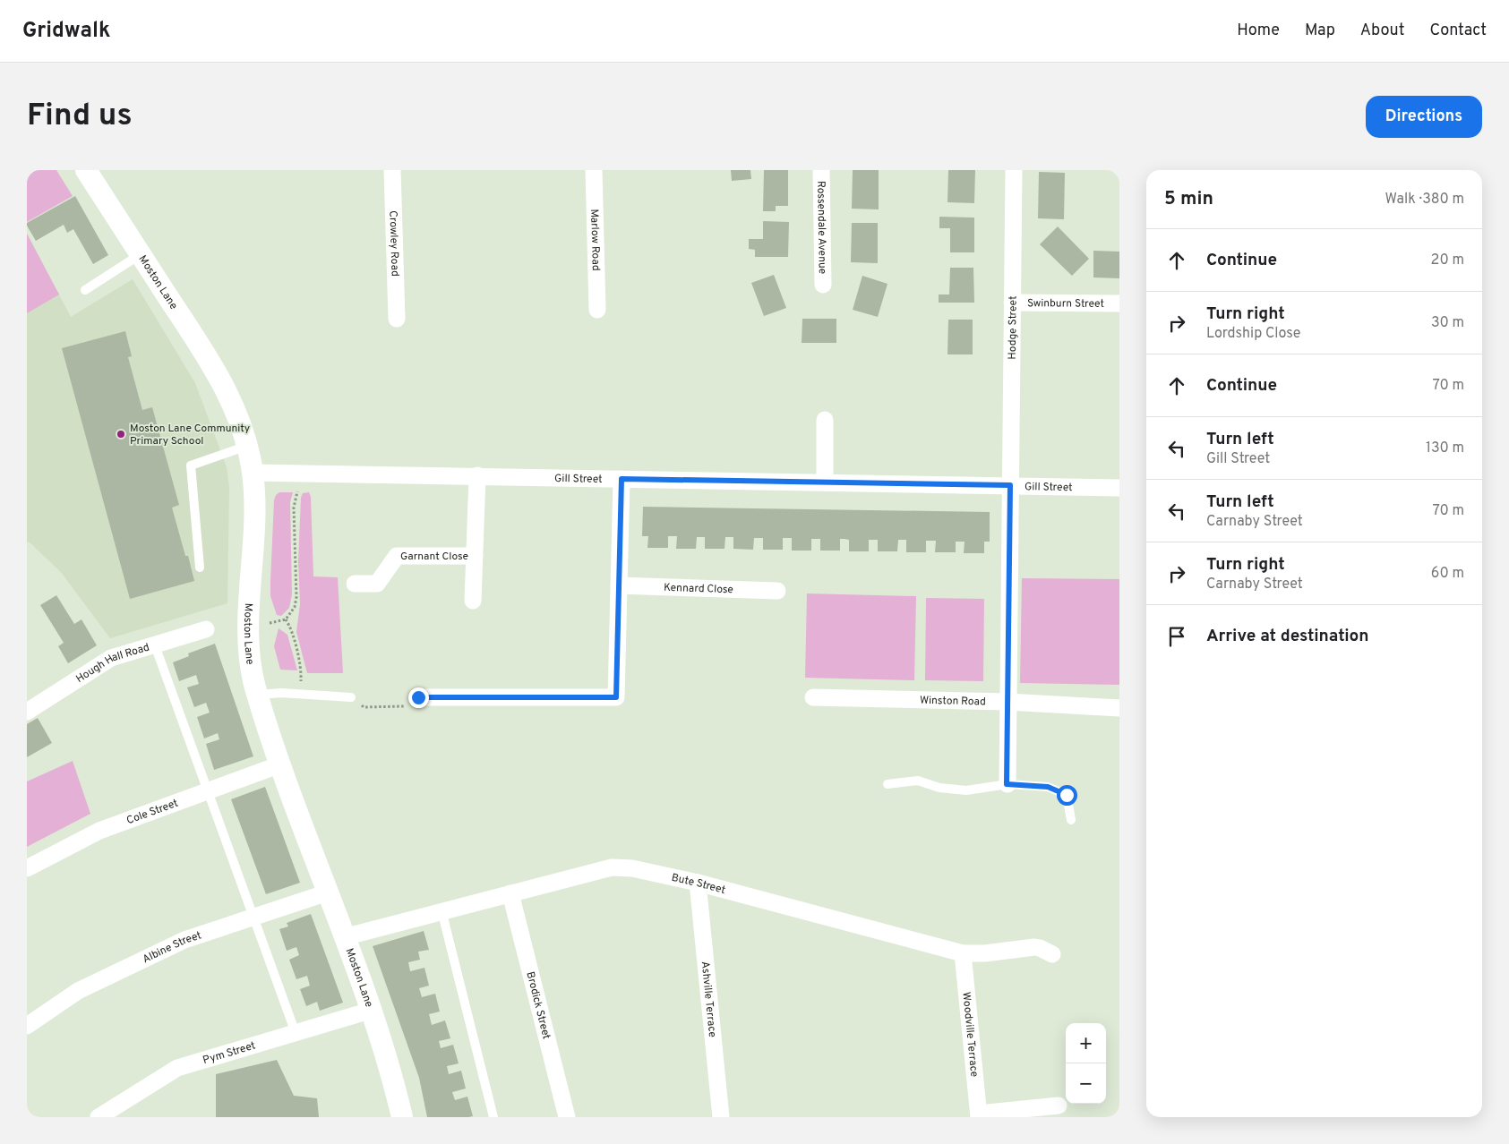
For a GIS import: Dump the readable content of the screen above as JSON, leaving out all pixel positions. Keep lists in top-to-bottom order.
{
  "streets": {
    "street": [
      "Rossendale Avenue",
      "Marlow Road",
      "Crowley Road",
      "Moston Lane",
      "Swinburn Street",
      "Hodge Street",
      "Gill Street",
      "Garnant Close",
      "Kennard Close",
      "Hough Hall Road",
      "Winston Road",
      "Cole Street",
      "Bute Street",
      "Albine Street",
      "Ashville Terrace",
      "Brodick Street",
      "Woodville Terrace",
      "Pym Street"
    ]
  },
  "crossings": [
    ["Moston Lane", "Gill Street"],
    ["Moston Lane", "Cole Street"],
    ["Moston Lane", "Bute Street"],
    ["Moston Lane", "Albine Street"],
    ["Moston Lane", "Pym Street"],
    ["Swinburn Street", "Hodge Street"],
    ["Hodge Street", "Gill Street"],
    ["Hodge Street", "Winston Road"],
    ["Bute Street", "Ashville Terrace"],
    ["Bute Street", "Brodick Street"],
    ["Bute Street", "Woodville Terrace"]
  ],
  "places": ["Moston Lane Community Primary School"],
  "page": {
    "header": "Gridwalk",
    "nav": [
      "Home",
      "Map",
      "About",
      "Contact"
    ],
    "buttons": "Directions",
    "title": "Find us",
    "heading": ["5 min", "Walk · 380 m"],
    "list": [
      ["Continue", "20 m"],
      ["Turn right", "Lordship Close", "30 m"],
      ["Continue", "70 m"],
      ["Turn left", "Gill Street", "130 m"],
      ["Turn left", "Carnaby Street", "70 m"],
      ["Turn right", "Carnaby Street", "60 m"],
      "Arrive at destination"
    ],
    "map_buttons": ["+", "−"]
  }
}
